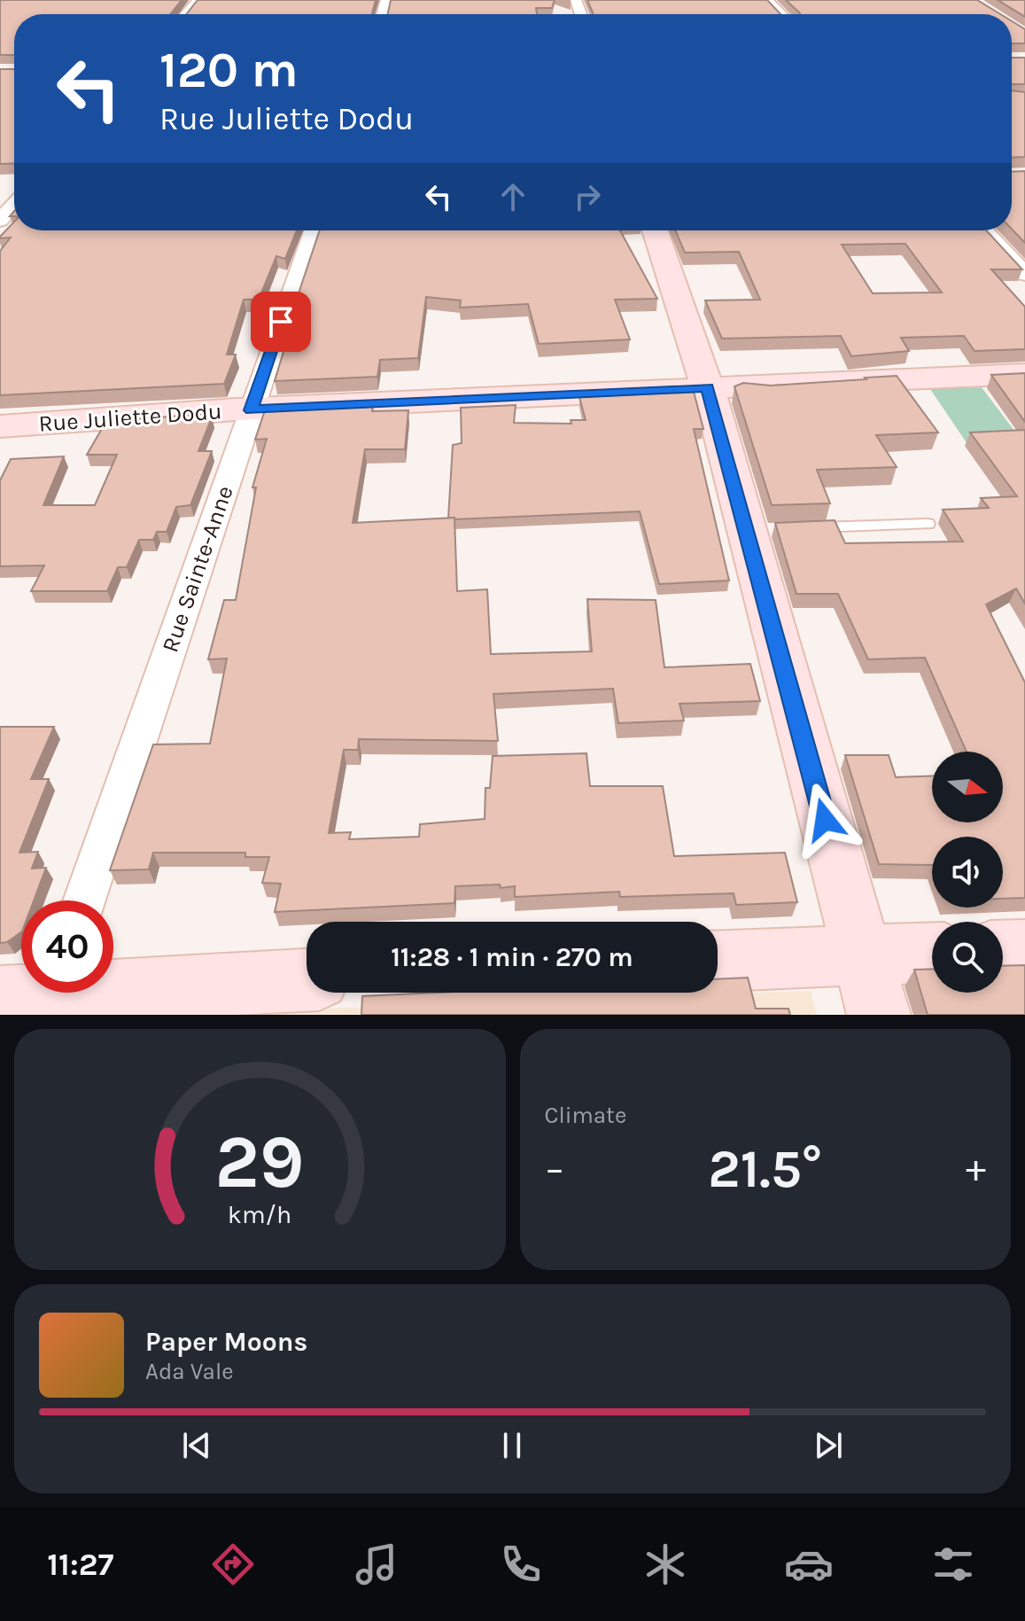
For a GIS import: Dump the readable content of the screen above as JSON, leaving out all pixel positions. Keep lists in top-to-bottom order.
{
  "streets": {
    "street": ["Rue Juliette Dodu", "Rue Sainte-Anne"]
  },
  "crossings": [
    ["Rue Juliette Dodu", "Rue Sainte-Anne"]
  ],
  "north": "right",
  "page": {
    "turn": ["120 m", "Rue Juliette Dodu"],
    "limit": "40",
    "trip": "11:28 · 1 min · 270 m",
    "tile": "Climate",
    "heat": ["−", "21.5°", "+"],
    "song": ["Paper Moons", "Ada Vale"],
    "tabs": "11:27",
    "gauge": ["29", "km/h"]
  }
}
